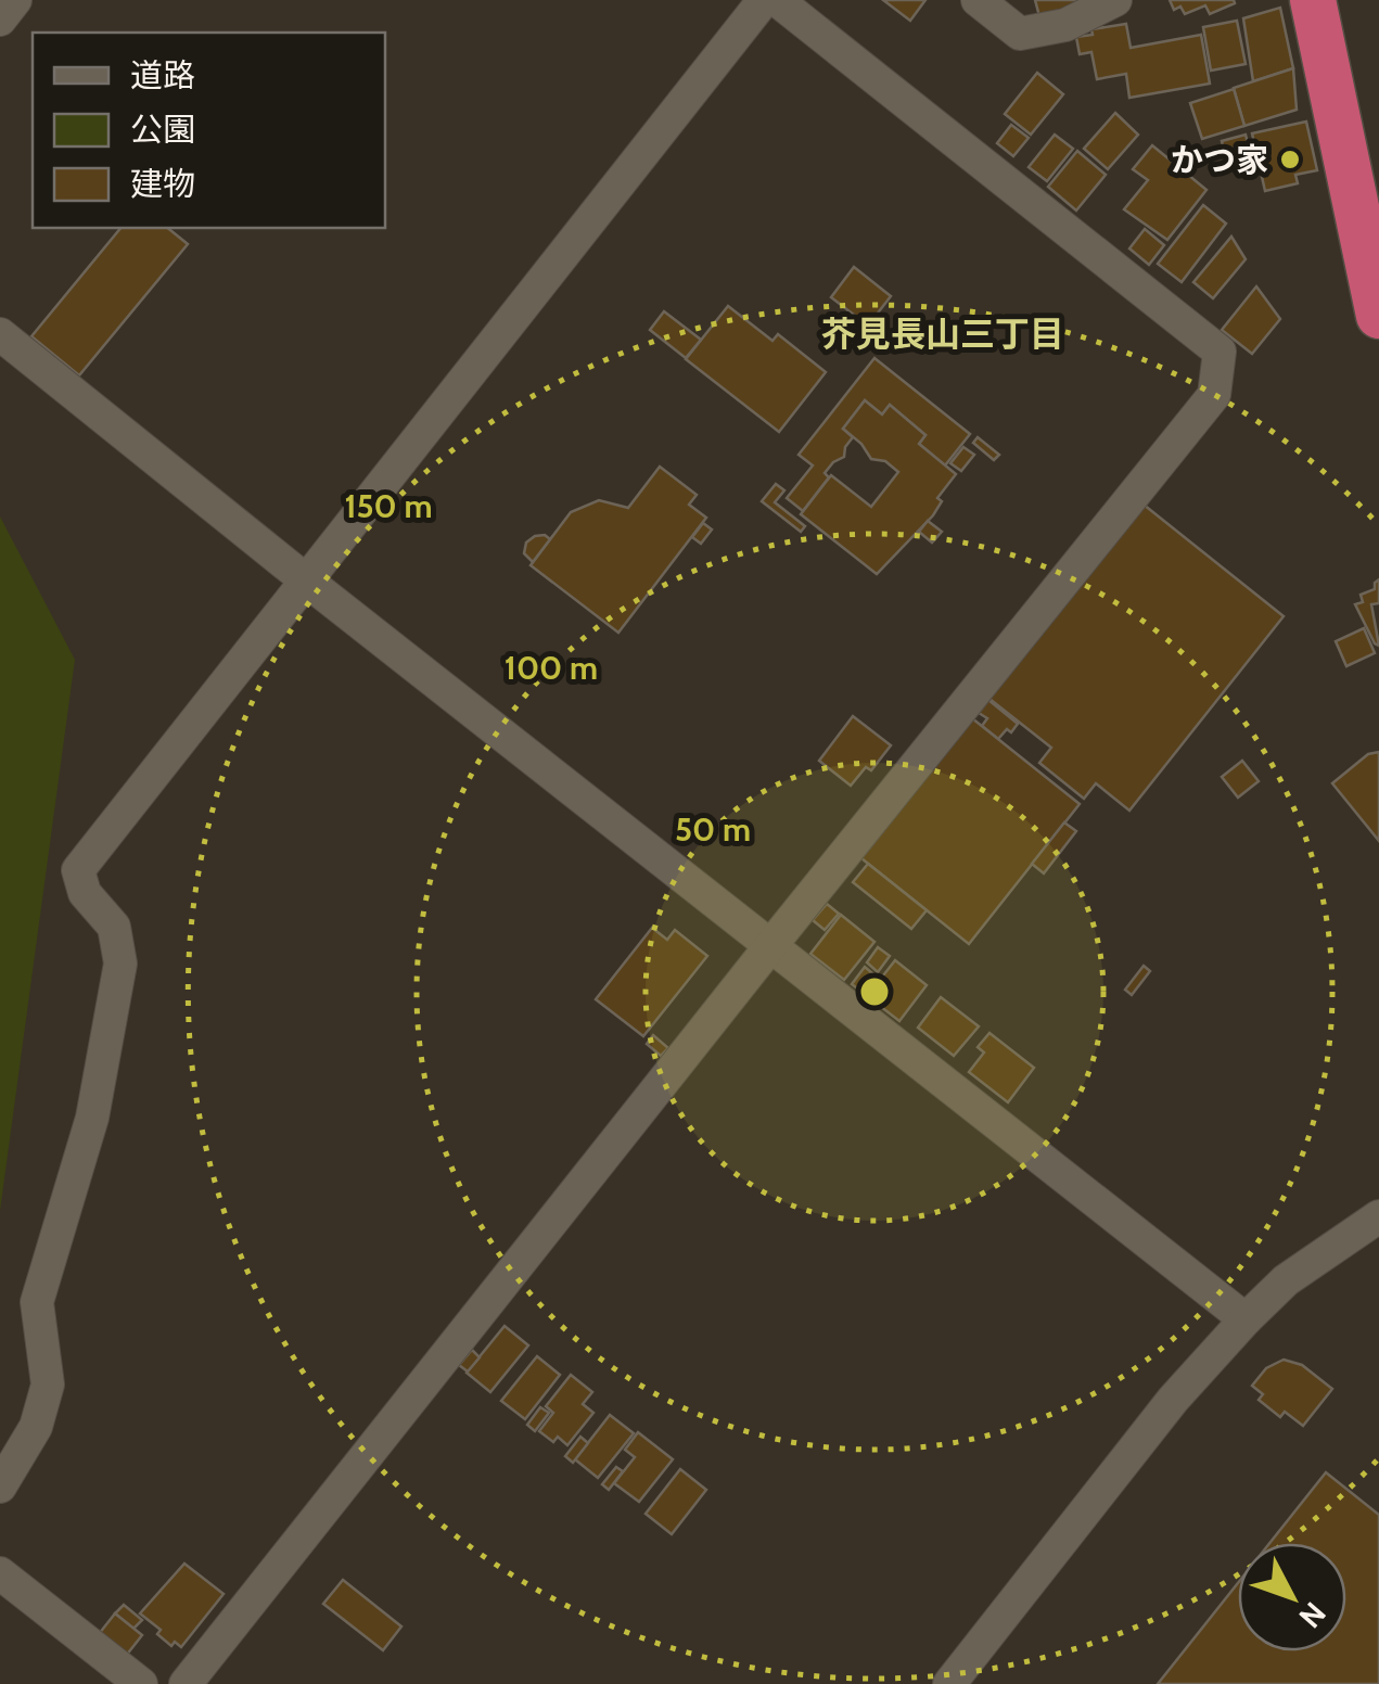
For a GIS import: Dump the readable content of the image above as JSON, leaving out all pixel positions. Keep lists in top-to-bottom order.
{
  "districts": ["芥見長山三丁目"],
  "places": ["かつ家"],
  "legend": ["道路", "公園", "建物"],
  "north": "bottom right",
  "rings": ["150 m", "100 m", "50 m"]
}
